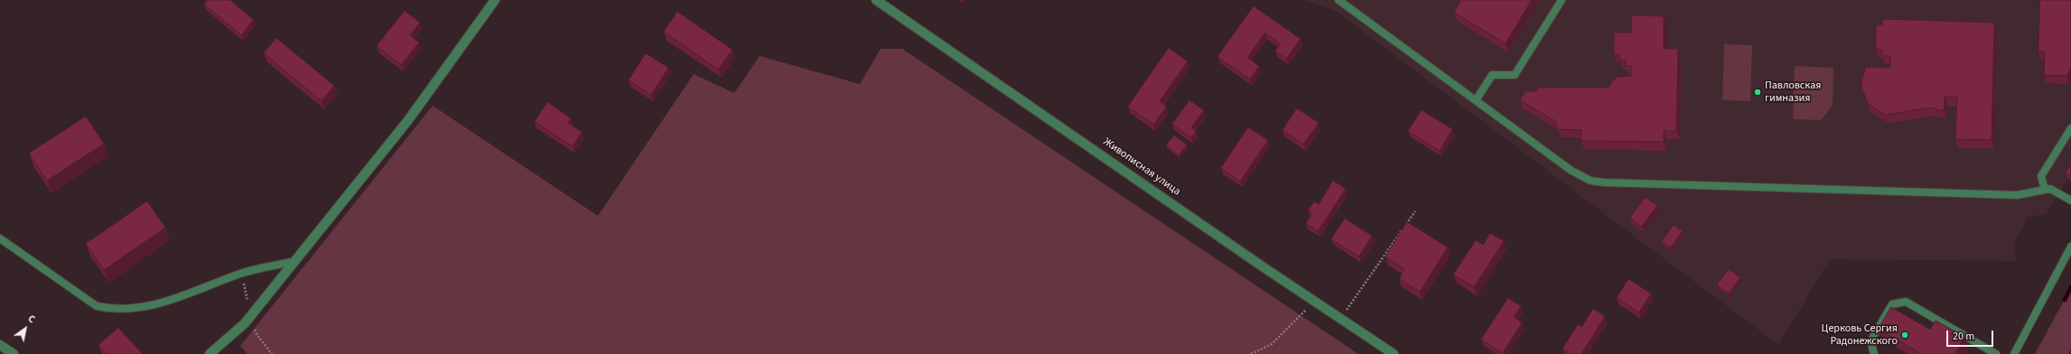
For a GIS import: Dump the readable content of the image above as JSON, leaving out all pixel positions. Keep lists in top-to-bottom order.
{
  "streets": {
    "street": ["Живописная улица"]
  },
  "places": ["Павловская гимназия", "Церковь Сергия Радонежского"],
  "scale_bar": "20 m",
  "north": "top right"
}
